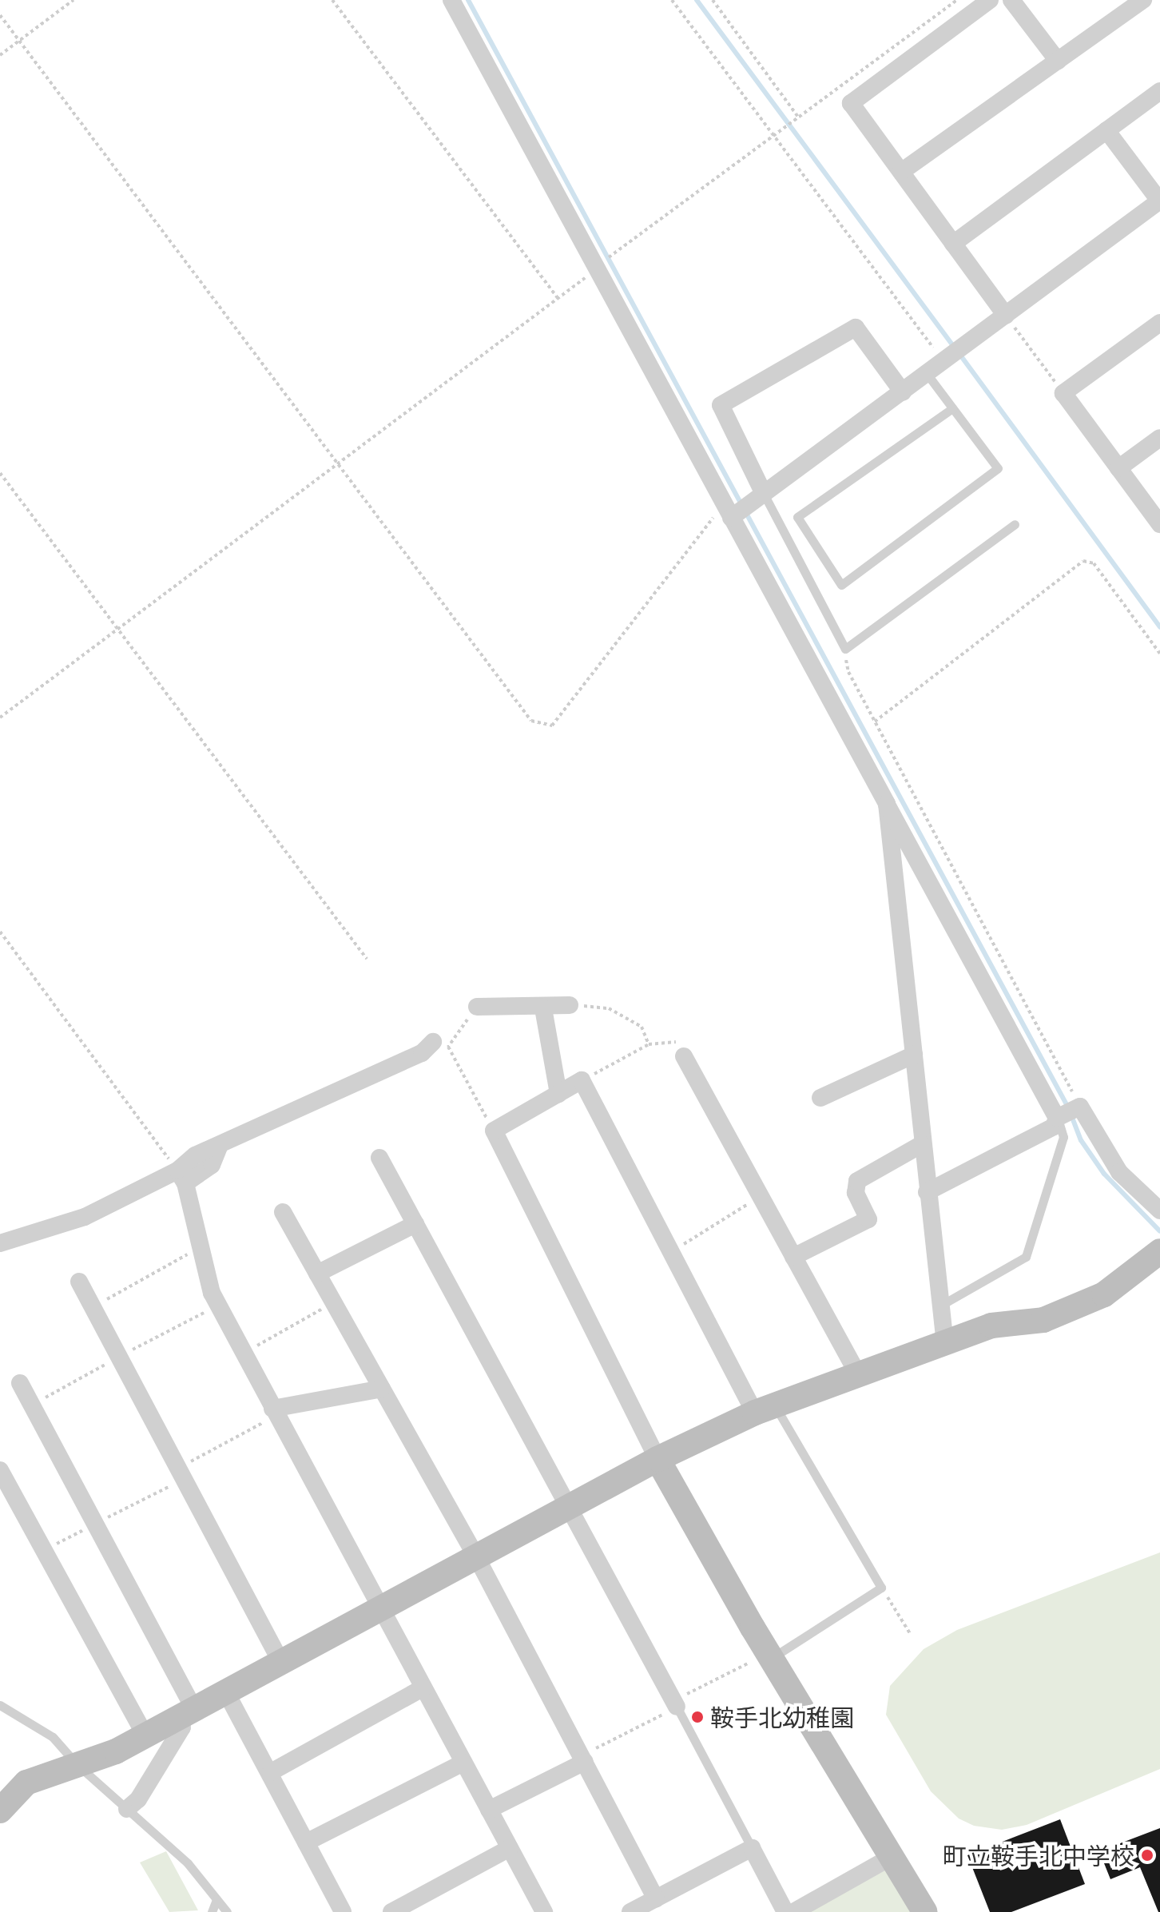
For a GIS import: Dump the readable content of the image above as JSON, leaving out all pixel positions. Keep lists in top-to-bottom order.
{
  "places": ["鞍手北幼稚園", "町立鞍手北中学校"]
}
